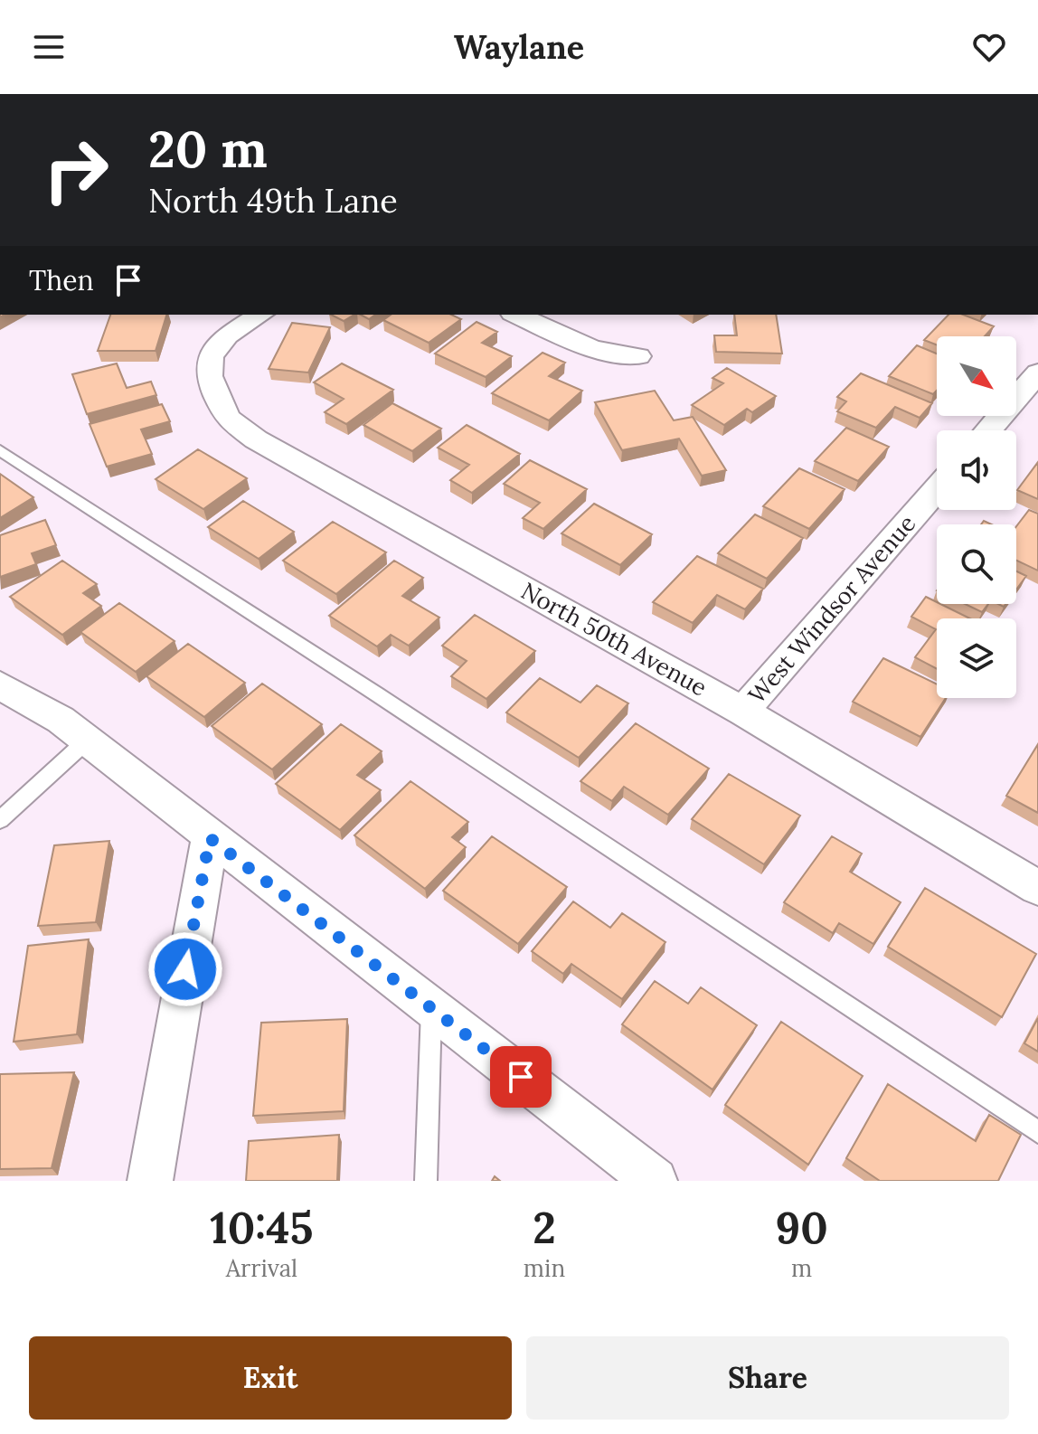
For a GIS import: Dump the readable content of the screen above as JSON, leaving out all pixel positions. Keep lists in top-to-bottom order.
{
  "streets": {
    "street": ["West Windsor Avenue", "North 50th Avenue"]
  },
  "crossings": [
    ["West Windsor Avenue", "North 50th Avenue"]
  ],
  "north": "bottom right",
  "page": {
    "header": "Waylane",
    "turn": ["20 m", "North 49th Lane"],
    "then": "Then",
    "eta": [
      "10:45",
      "Arrival",
      "2",
      "min",
      "90",
      "m"
    ],
    "buttons": ["Exit", "Share"]
  }
}
